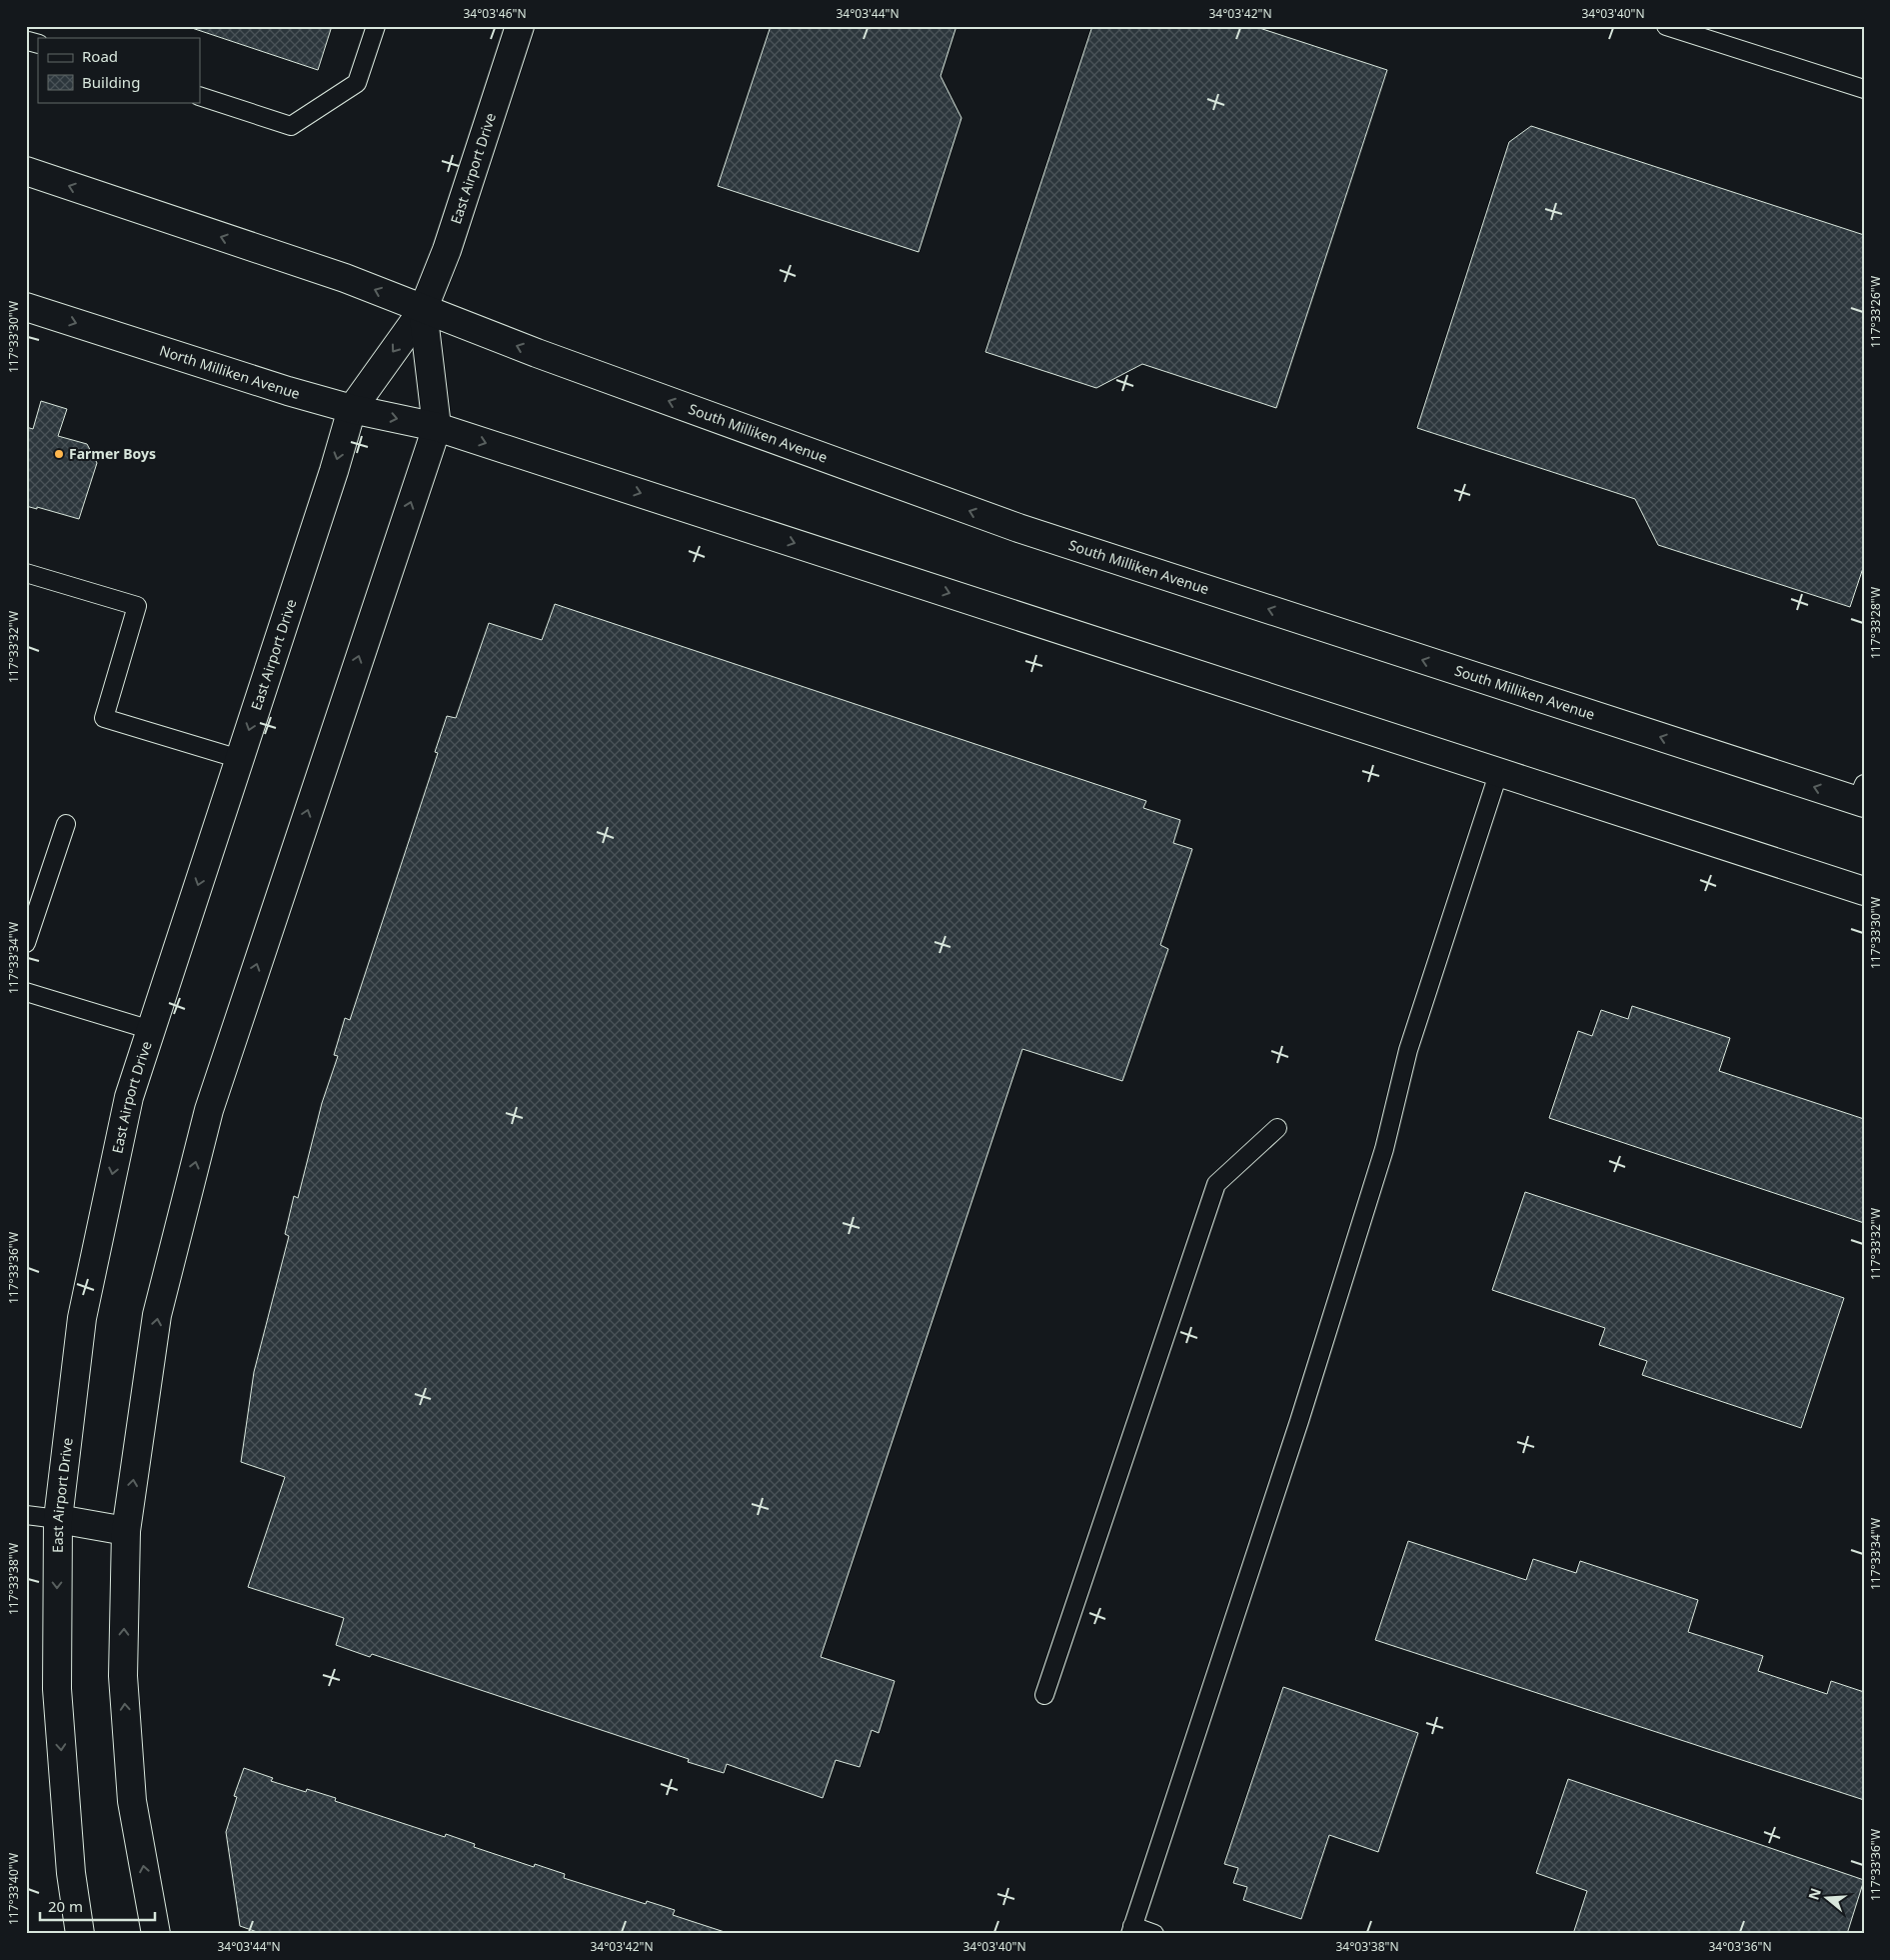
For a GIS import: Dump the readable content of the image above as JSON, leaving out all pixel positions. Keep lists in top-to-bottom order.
{
  "streets": {
    "main road": ["East Airport Drive", "North Milliken Avenue", "South Milliken Avenue"]
  },
  "crossings": [
    ["East Airport Drive", "North Milliken Avenue"],
    ["East Airport Drive", "South Milliken Avenue"]
  ],
  "places": ["Farmer Boys"],
  "legend": ["Road", "Building"],
  "scale_bar": "20 m",
  "north": "left",
  "coordinates": [
    "34°03'46\"N",
    "34°03'44\"N",
    "34°03'42\"N",
    "34°03'40\"N",
    "117°33'26\"W",
    "117°33'30\"W",
    "117°33'28\"W",
    "117°33'32\"W",
    "117°33'34\"W",
    "117°33'36\"W",
    "117°33'38\"W",
    "117°33'40\"W",
    "34°03'38\"N",
    "34°03'36\"N"
  ]
}
